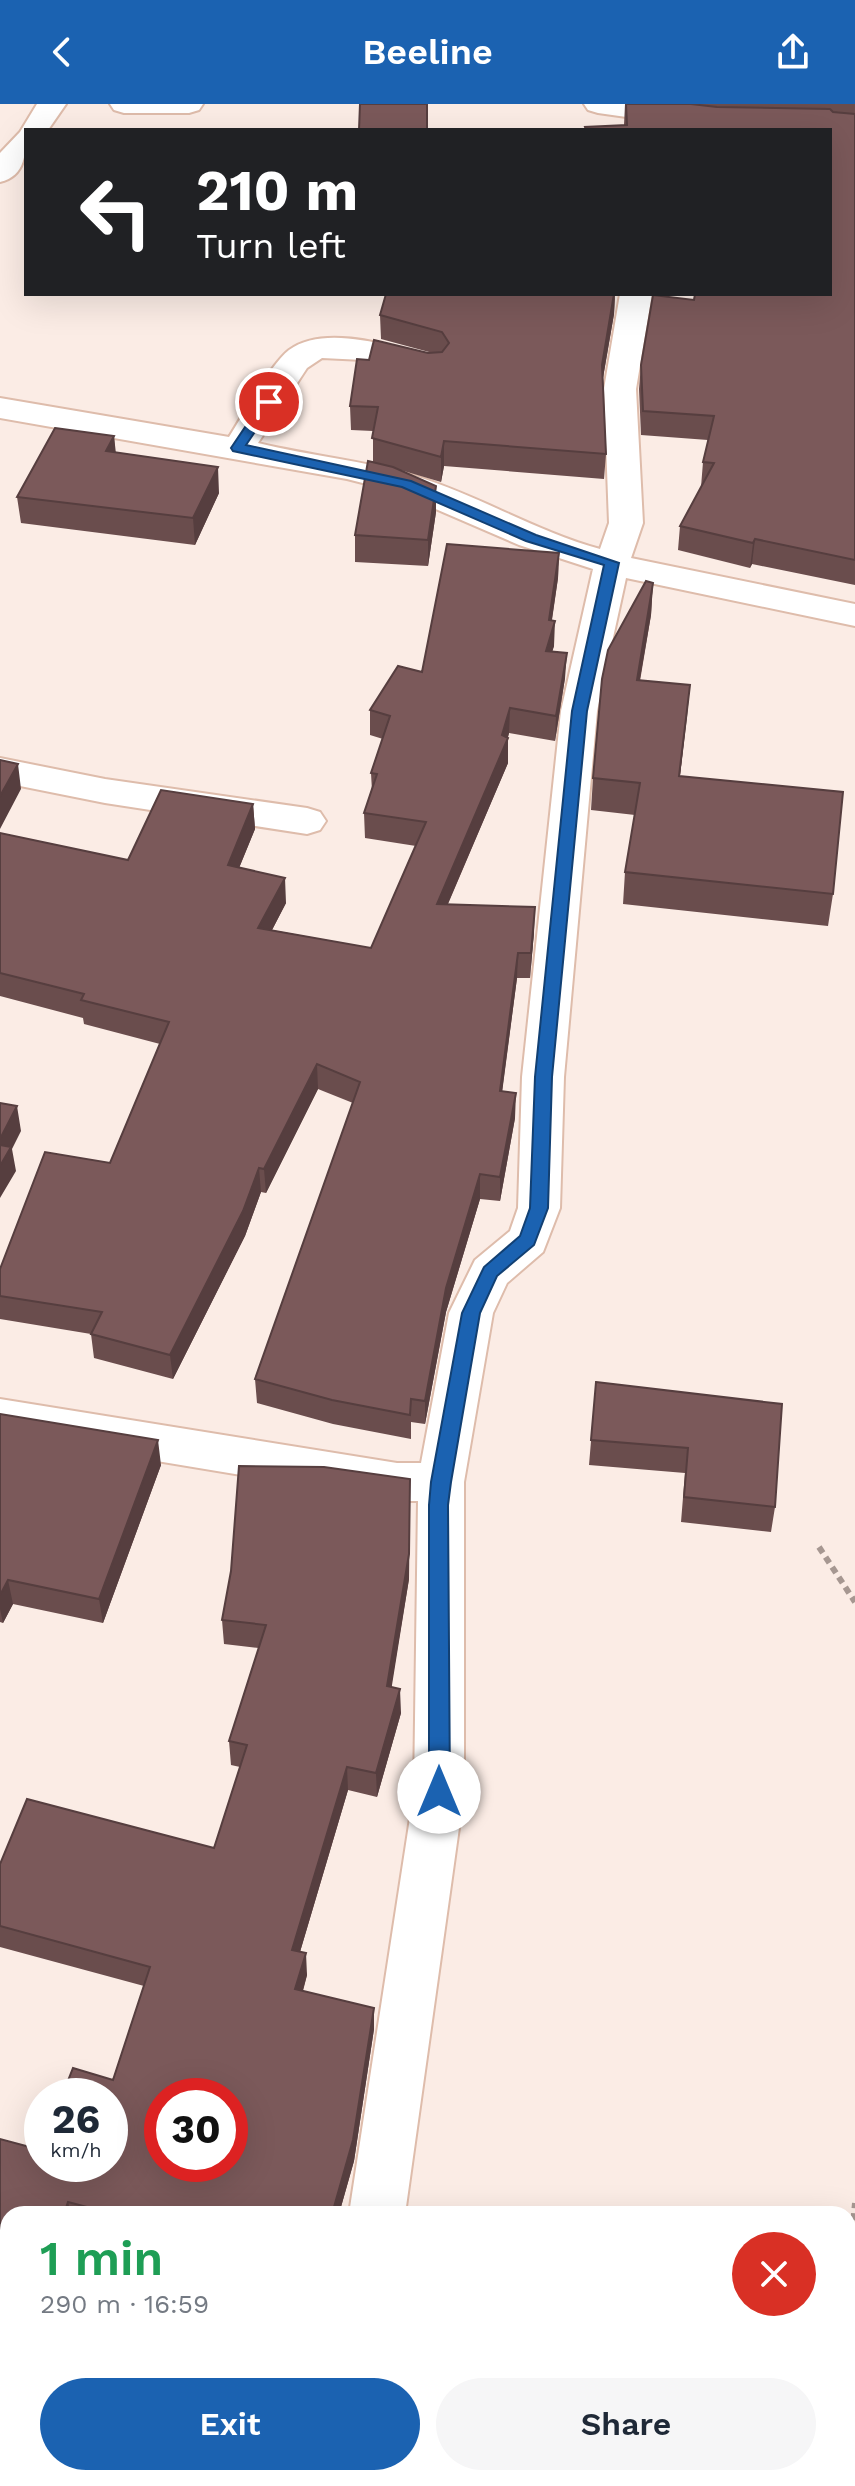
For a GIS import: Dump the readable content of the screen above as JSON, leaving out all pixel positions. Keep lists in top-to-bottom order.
{
  "page": {
    "header": "Beeline",
    "turn": ["210 m", "Turn left"],
    "speed": "26 km/h",
    "limit": "30",
    "heading": ["1 min", "290 m · 16:59"],
    "buttons": ["Exit", "Share"]
  }
}
